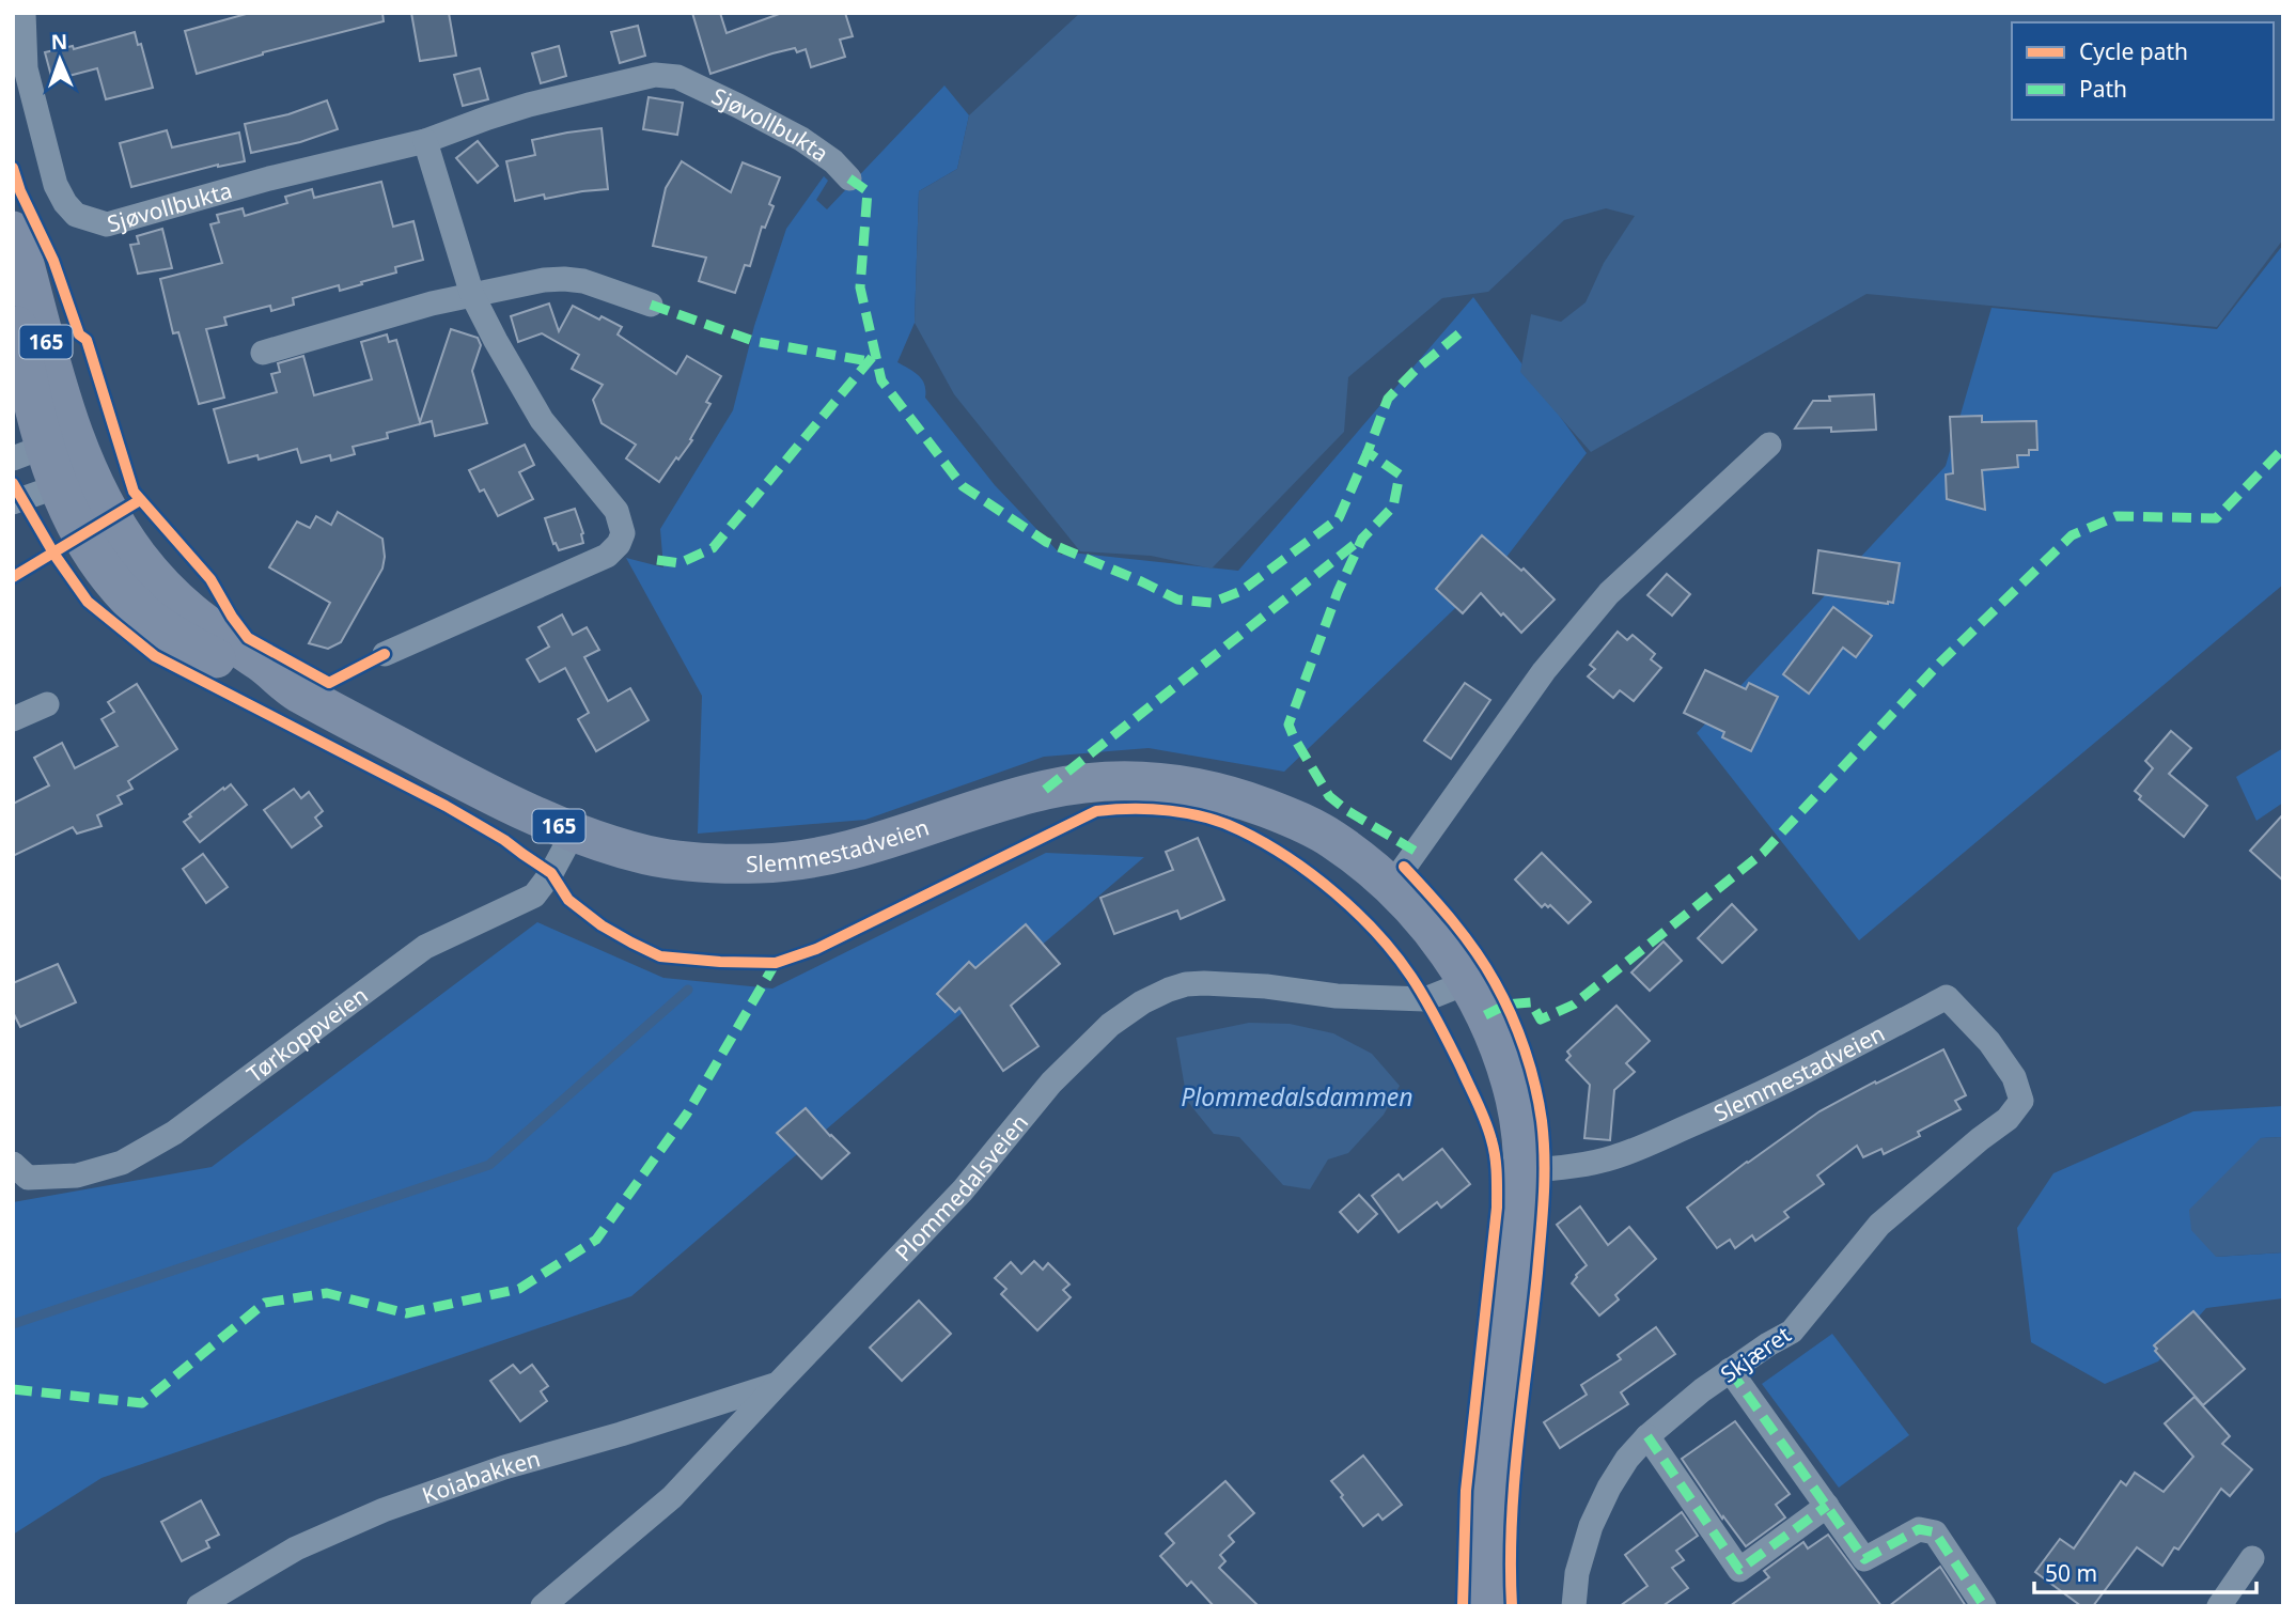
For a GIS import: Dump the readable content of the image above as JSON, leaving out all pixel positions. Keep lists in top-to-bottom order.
{
  "streets": {
    "main road": ["165", "Slemmestadveien"],
    "street": [
      "Sjøvollbukta",
      "Tørkoppveien",
      "Plommedalsveien",
      "Skjæret",
      "Koiabakken"
    ]
  },
  "crossings": [
    ["Slemmestadveien", "Tørkoppveien"],
    ["Slemmestadveien", "Plommedalsveien"],
    ["Slemmestadveien", "Skjæret"],
    ["Plommedalsveien", "Koiabakken"]
  ],
  "water": ["Plommedalsdammen"],
  "legend": ["Cycle path", "Path"],
  "scale_bar": "50 m",
  "north": "top"
}
